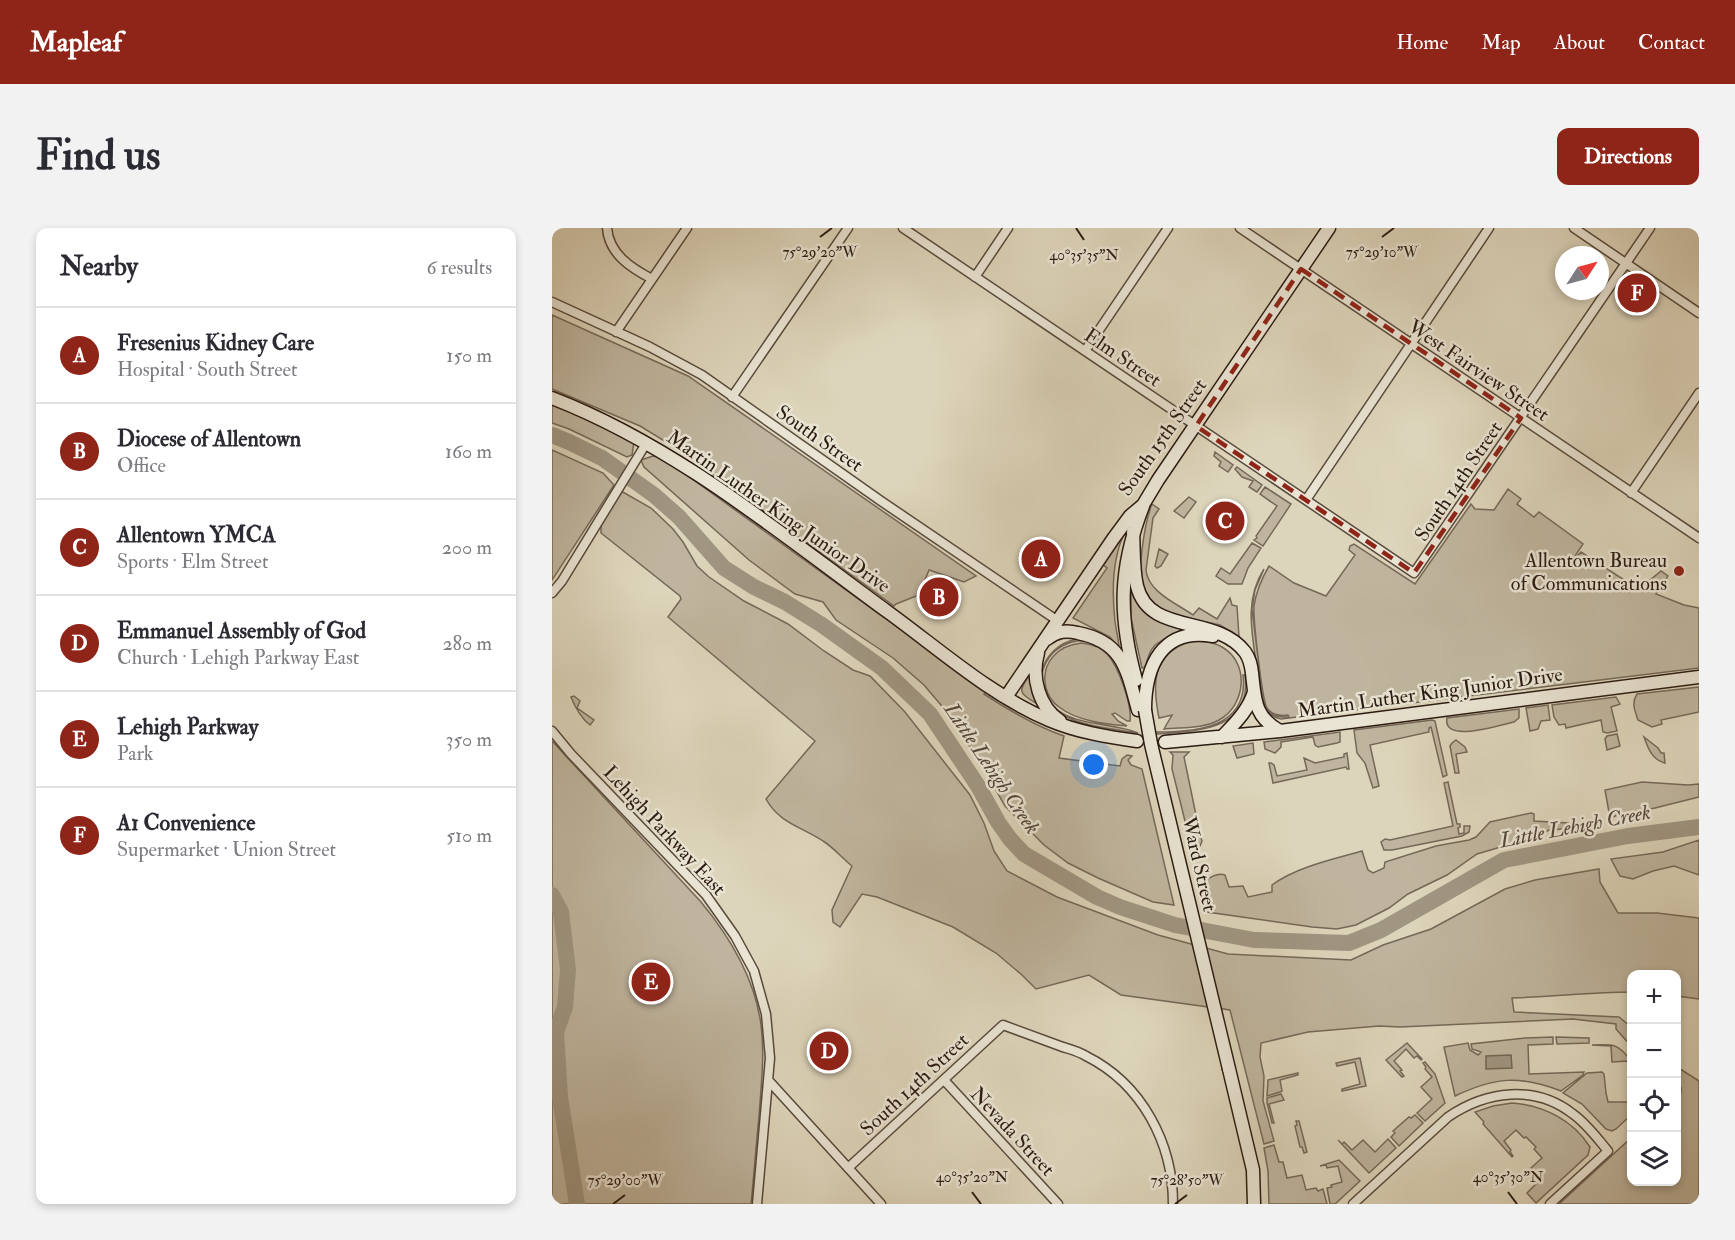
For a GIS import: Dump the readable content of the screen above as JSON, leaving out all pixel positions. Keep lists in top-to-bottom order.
{
  "streets": {
    "main road": ["South 15th Street", "Martin Luther King Junior Drive", "Ward Street"],
    "street": [
      "Elm Street",
      "West Fairview Street",
      "South Street",
      "South 14th Street",
      "Lehigh Parkway East",
      "Nevada Street"
    ]
  },
  "crossings": [
    ["Elm Street", "South 15th Street"],
    ["Elm Street", "South 14th Street"],
    ["West Fairview Street", "South 15th Street"],
    ["West Fairview Street", "South 14th Street"],
    ["South 15th Street", "South Street"],
    ["South 15th Street", "Martin Luther King Junior Drive"],
    ["South 14th Street", "Nevada Street"]
  ],
  "water": ["Little Lehigh Creek"],
  "places": ["Allentown Bureau of Communications"],
  "north": "top right",
  "page": {
    "header": "Mapleaf",
    "nav": [
      "Home",
      "Map",
      "About",
      "Contact"
    ],
    "buttons": "Directions",
    "title": "Find us",
    "heading": ["Nearby", "6 results"],
    "pins": [
      "F",
      "C",
      "A",
      "B",
      "E",
      "D"
    ],
    "list": [
      {
        "mark": "A",
        "name": "Fresenius Kidney Care",
        "note": "Hospital · South Street",
        "value": "150 m"
      },
      {
        "mark": "B",
        "name": "Diocese of Allentown",
        "note": "Office",
        "value": "160 m"
      },
      {
        "mark": "C",
        "name": "Allentown YMCA",
        "note": "Sports · Elm Street",
        "value": "200 m"
      },
      {
        "mark": "D",
        "name": "Emmanuel Assembly of God",
        "note": "Church · Lehigh Parkway East",
        "value": "280 m"
      },
      {
        "mark": "E",
        "name": "Lehigh Parkway",
        "note": "Park",
        "value": "350 m"
      },
      {
        "mark": "F",
        "name": "A1 Convenience",
        "note": "Supermarket · Union Street",
        "value": "510 m"
      }
    ],
    "map_buttons": ["+", "−"]
  },
  "coordinates": [
    "75°29'10\"W",
    "75°29'20\"W",
    "40°35'35\"N",
    "40°35'20\"N",
    "40°35'30\"N",
    "75°29'00\"W",
    "75°28'50\"W"
  ]
}
